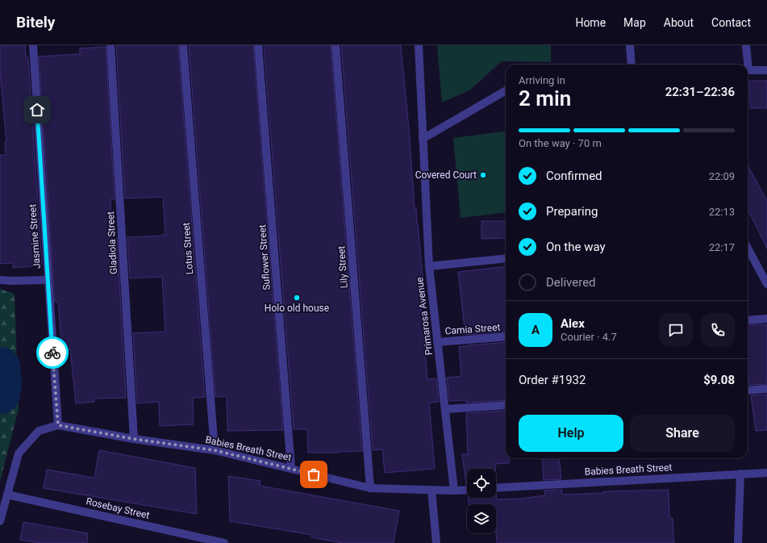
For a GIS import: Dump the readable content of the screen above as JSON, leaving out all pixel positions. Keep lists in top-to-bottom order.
{
  "streets": {
    "street": [
      "Jasmine Street",
      "Gladiola Street",
      "Lotus Street",
      "Suflower Street",
      "Lily Street",
      "Primarosa Avenue",
      "Camia Street",
      "Babies Breath Street",
      "Rosebay Street"
    ]
  },
  "crossings": [
    ["Jasmine Street", "Babies Breath Street"],
    ["Gladiola Street", "Babies Breath Street"],
    ["Lotus Street", "Babies Breath Street"],
    ["Suflower Street", "Babies Breath Street"],
    ["Lily Street", "Babies Breath Street"],
    ["Primarosa Avenue", "Camia Street"],
    ["Primarosa Avenue", "Babies Breath Street"],
    ["Babies Breath Street", "Rosebay Street"]
  ],
  "places": ["Covered Court", "Holo old house"],
  "page": {
    "header": "Bitely",
    "nav": [
      "Home",
      "Map",
      "About",
      "Contact"
    ],
    "heading": ["2 min", "Arriving in", "22:31–22:36"],
    "panel": [
      "Alex",
      "Courier · 4.7",
      "Order #1932",
      "$9.08"
    ],
    "bar": "On the way · 70 m",
    "list": [
      ["Confirmed", "22:09"],
      ["Preparing", "22:13"],
      ["On the way", "22:17"],
      "Delivered"
    ],
    "round": "A",
    "buttons": ["Help", "Share"]
  }
}
